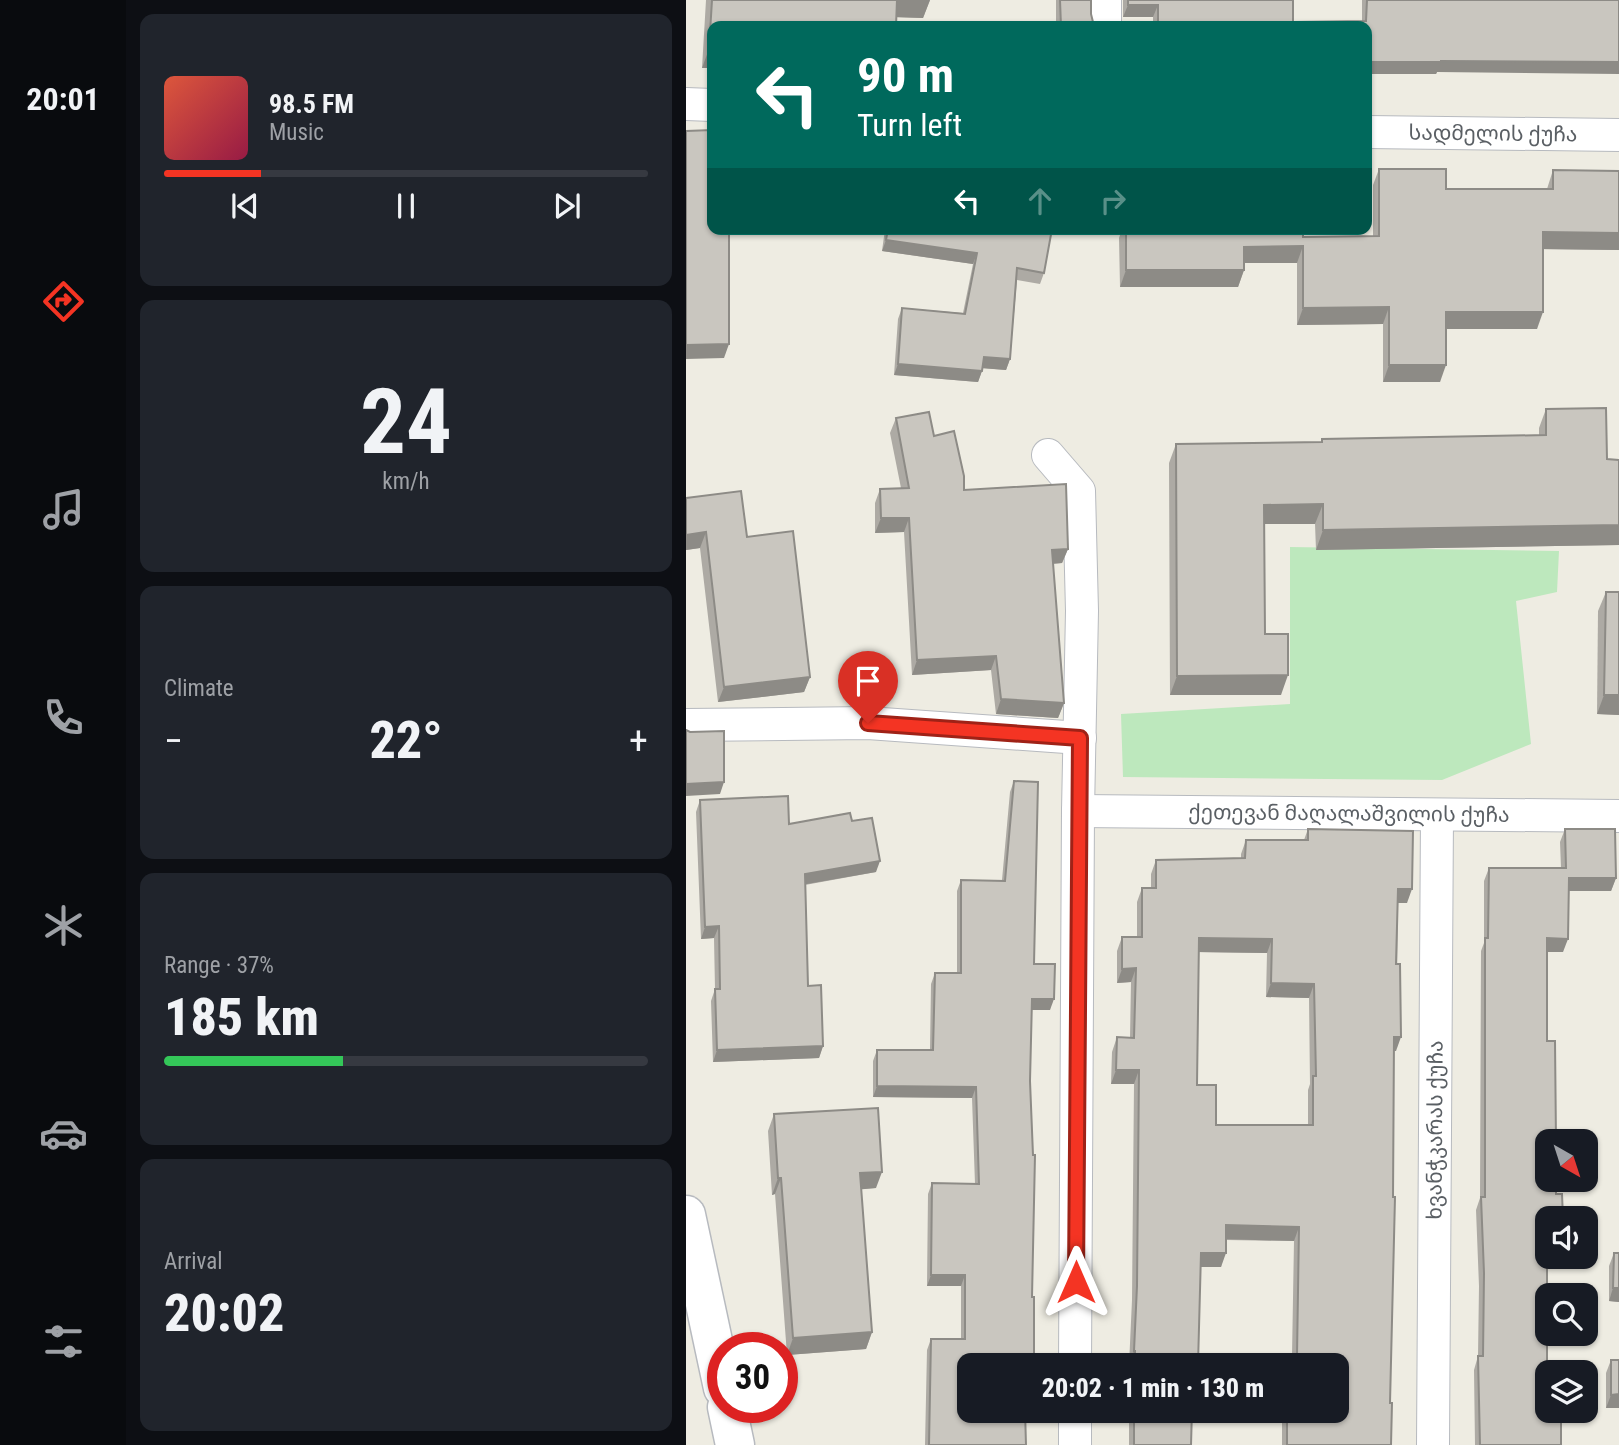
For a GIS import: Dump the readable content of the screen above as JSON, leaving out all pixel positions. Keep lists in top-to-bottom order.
{
  "streets": {
    "street": ["სადმელის ქუჩა", "ქეთევან მაღალაშვილის ქუჩა", "ხვანჭკარას ქუჩა"]
  },
  "crossings": [
    ["ქეთევან მაღალაშვილის ქუჩა", "ხვანჭკარას ქუჩა"]
  ],
  "north": "bottom right",
  "page": {
    "tabs": "20:01",
    "turn": ["90 m", "Turn left"],
    "song": ["98.5 FM", "Music"],
    "tile": [
      ["24", "km/h"],
      "Climate",
      ["Range · 37%", "185 km"],
      ["Arrival", "20:02"]
    ],
    "heat": ["−", "22°", "+"],
    "limit": "30",
    "trip": "20:02 · 1 min · 130 m"
  }
}
